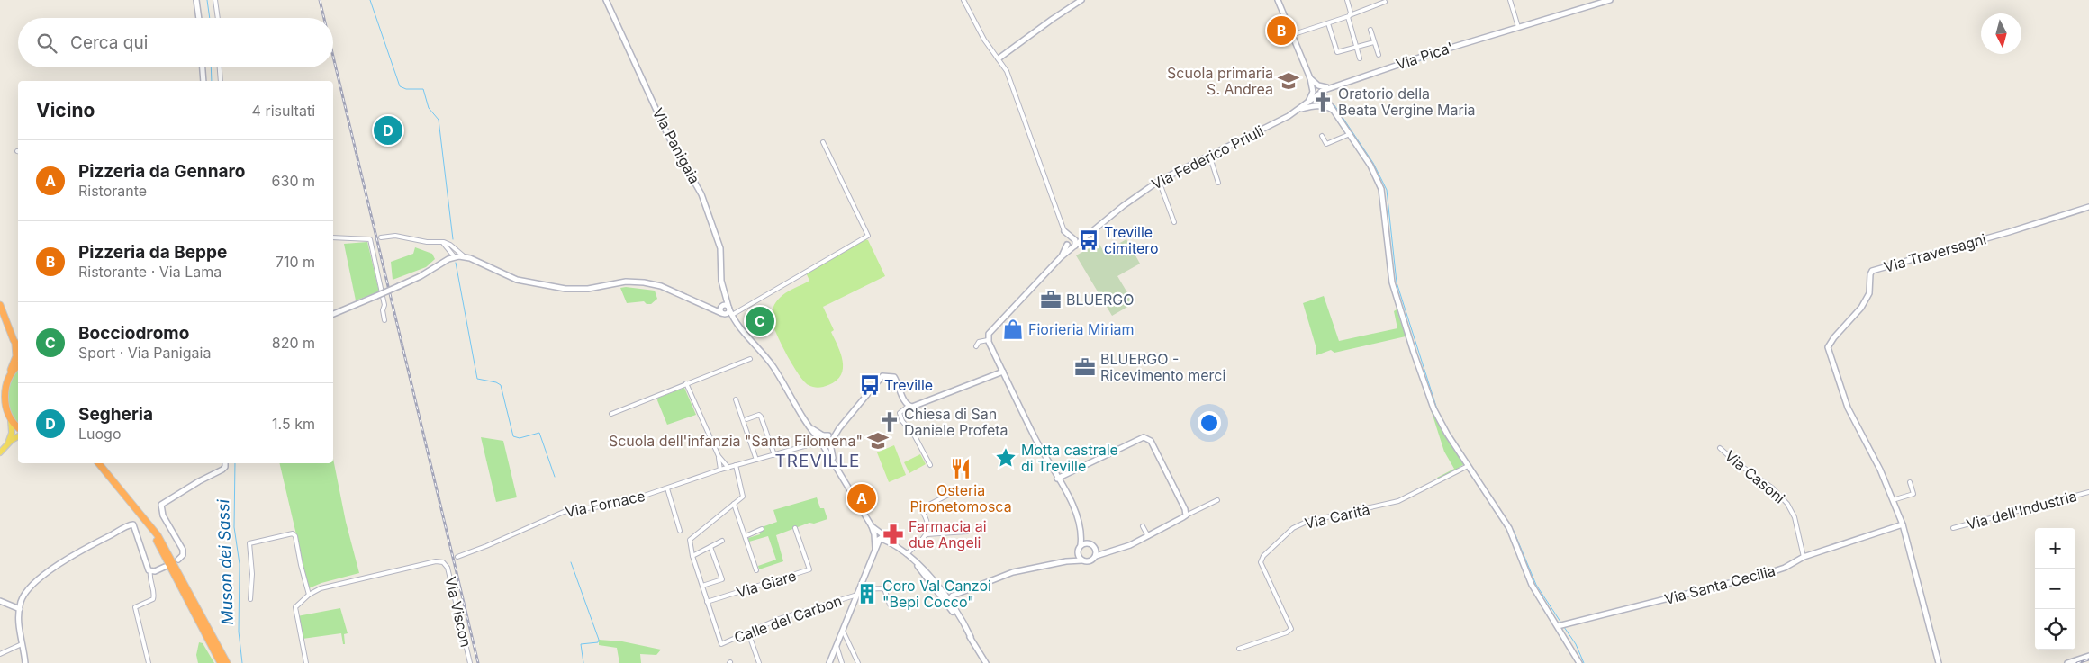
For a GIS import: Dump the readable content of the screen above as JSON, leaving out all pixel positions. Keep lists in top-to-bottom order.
{
  "streets": {
    "street": [
      "Via Pica'",
      "Via Panigaia",
      "Via Federico Priuli",
      "Via Traversagni",
      "Via Casoni",
      "Via Fornace",
      "Via dell'Industria",
      "Via Carità",
      "Via Giare",
      "Via Santa Cecilia",
      "Via Viscon",
      "Calle del Carbon"
    ]
  },
  "crossings": [
    ["Via Pica'", "Via Federico Priuli"],
    ["Via Traversagni", "Via Santa Cecilia"],
    ["Via Casoni", "Via Santa Cecilia"],
    ["Via Giare", "Calle del Carbon"]
  ],
  "districts": ["TREVILLE"],
  "water": ["Muson dei Sassi"],
  "places": {
    "school or university": ["Scuola primaria S. Andrea", "Scuola dell'infanzia \"Santa Filomena\""],
    "church": ["Oratorio della Beata Vergine Maria", "Chiesa di San Daniele Profeta"],
    "bus stop": ["Treville cimitero", "Treville"],
    "office": ["BLUERGO", "BLUERGO - Ricevimento merci"],
    "shop": ["Fiorieria Miriam"],
    "place": ["Motta castrale di Treville"],
    "restaurant": ["Osteria Pironetomosca"],
    "pharmacy": ["Farmacia ai due Angeli"],
    "building": ["Coro Val Canzoi \"Bepi Cocco\""]
  },
  "north": "bottom",
  "page": {
    "pins": [
      "B",
      "D",
      "C",
      "A"
    ],
    "search": "Cerca qui",
    "heading": ["Vicino", "4 risultati"],
    "list": [
      {
        "mark": "A",
        "name": "Pizzeria da Gennaro",
        "note": "Ristorante",
        "value": "630 m"
      },
      {
        "mark": "B",
        "name": "Pizzeria da Beppe",
        "note": "Ristorante · Via Lama",
        "value": "710 m"
      },
      {
        "mark": "C",
        "name": "Bocciodromo",
        "note": "Sport · Via Panigaia",
        "value": "820 m"
      },
      {
        "mark": "D",
        "name": "Segheria",
        "note": "Luogo",
        "value": "1.5 km"
      }
    ],
    "map_buttons": ["+", "−"]
  }
}
